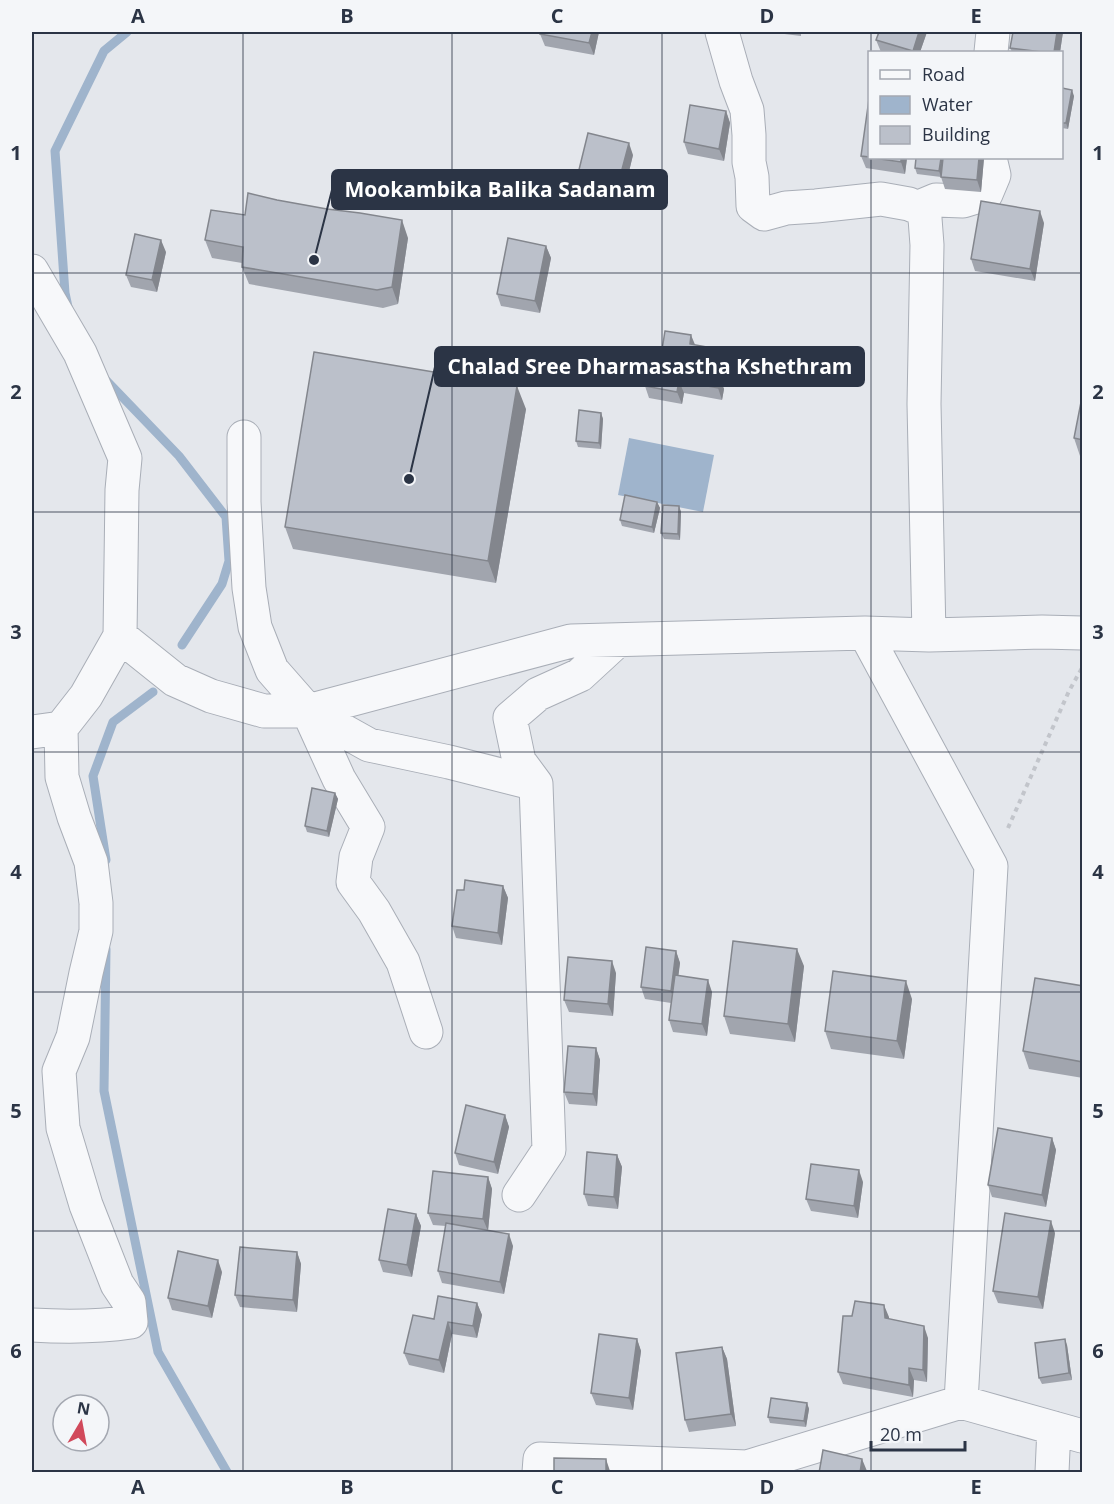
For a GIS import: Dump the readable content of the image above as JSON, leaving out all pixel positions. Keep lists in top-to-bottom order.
{
  "places": ["Mookambika Balika Sadanam", "Chalad Sree Dharmasastha Kshethram"],
  "legend": ["Road", "Water", "Building"],
  "scale_bar": "20 m",
  "north": "top",
  "grid": {
    "columns": [
      "A",
      "B",
      "C",
      "D",
      "E"
    ],
    "rows": [
      "1",
      "2",
      "3",
      "4",
      "5",
      "6"
    ]
  }
}
